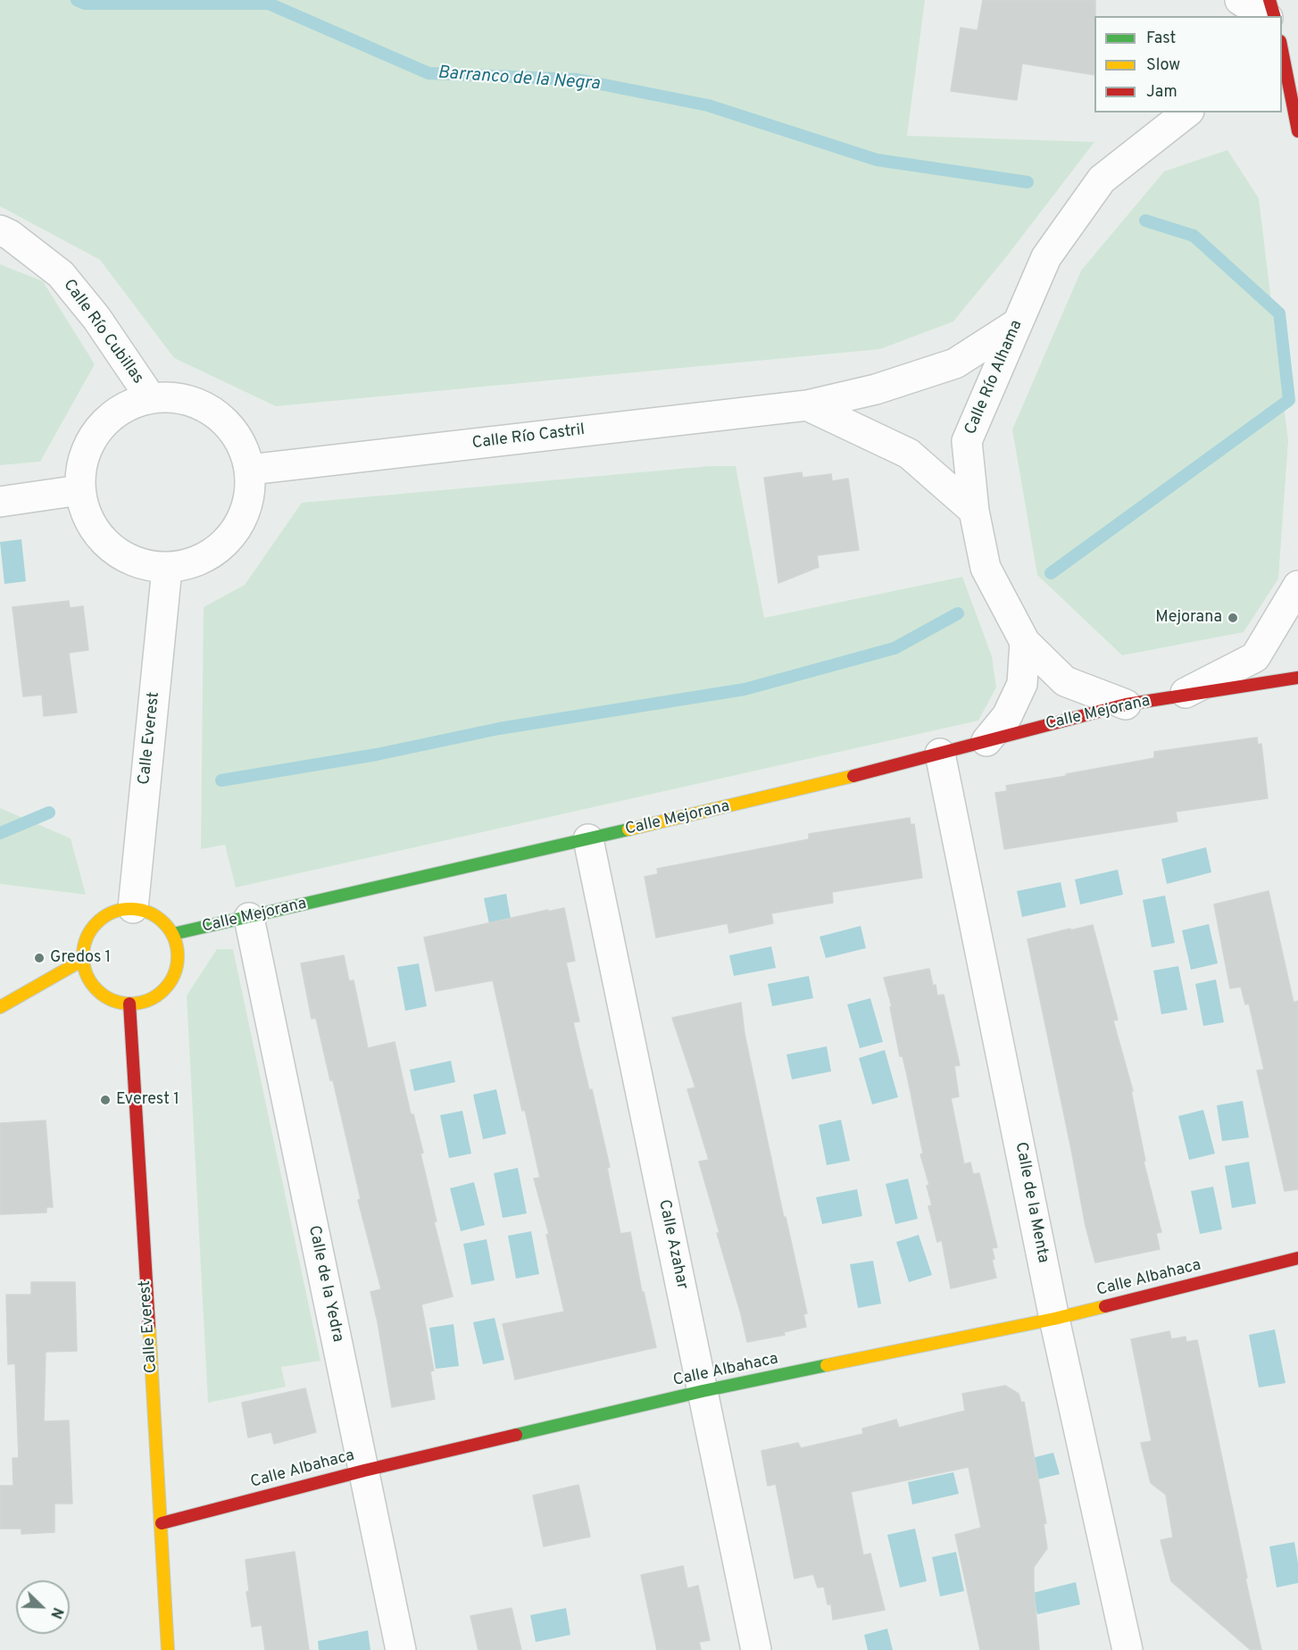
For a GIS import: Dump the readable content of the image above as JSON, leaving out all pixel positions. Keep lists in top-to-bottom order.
{
  "streets": {
    "street": [
      "Calle Río Cubillas",
      "Calle Río Alhama",
      "Calle Río Castril",
      "Calle Mejorana",
      "Calle Everest",
      "Calle de la Menta",
      "Calle Azahar",
      "Calle Albahaca",
      "Calle de la Yedra"
    ]
  },
  "crossings": [
    ["Calle Río Cubillas", "Calle Río Castril"],
    ["Calle Río Cubillas", "Calle Everest"],
    ["Calle Río Alhama", "Calle Río Castril"],
    ["Calle Río Alhama", "Calle Mejorana"],
    ["Calle Río Castril", "Calle Everest"],
    ["Calle Mejorana", "Calle Everest"],
    ["Calle Mejorana", "Calle de la Menta"],
    ["Calle Mejorana", "Calle Azahar"],
    ["Calle Mejorana", "Calle de la Yedra"],
    ["Calle Everest", "Calle Albahaca"],
    ["Calle de la Menta", "Calle Albahaca"],
    ["Calle Azahar", "Calle Albahaca"],
    ["Calle Albahaca", "Calle de la Yedra"]
  ],
  "water": ["Barranco de la Negra"],
  "places": ["Mejorana", "Gredos 1", "Everest 1"],
  "legend": ["Fast", "Slow", "Jam"],
  "north": "bottom right"
}
